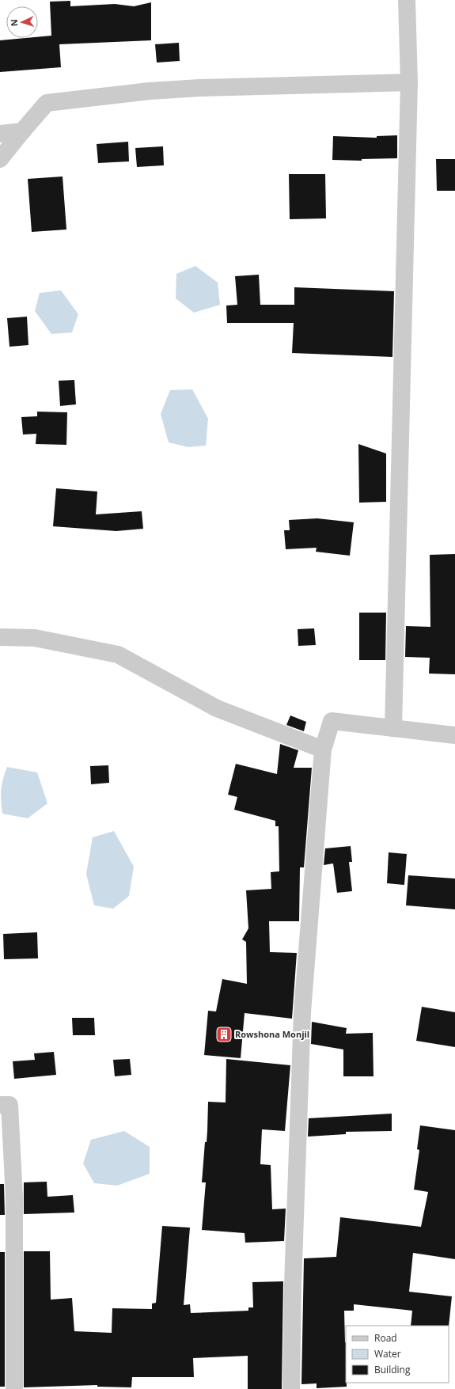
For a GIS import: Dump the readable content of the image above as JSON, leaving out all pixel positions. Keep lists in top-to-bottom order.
{
  "places": {
    "building": ["Rowshona Monjil"]
  },
  "legend": ["Road", "Water", "Building"],
  "north": "left"
}
